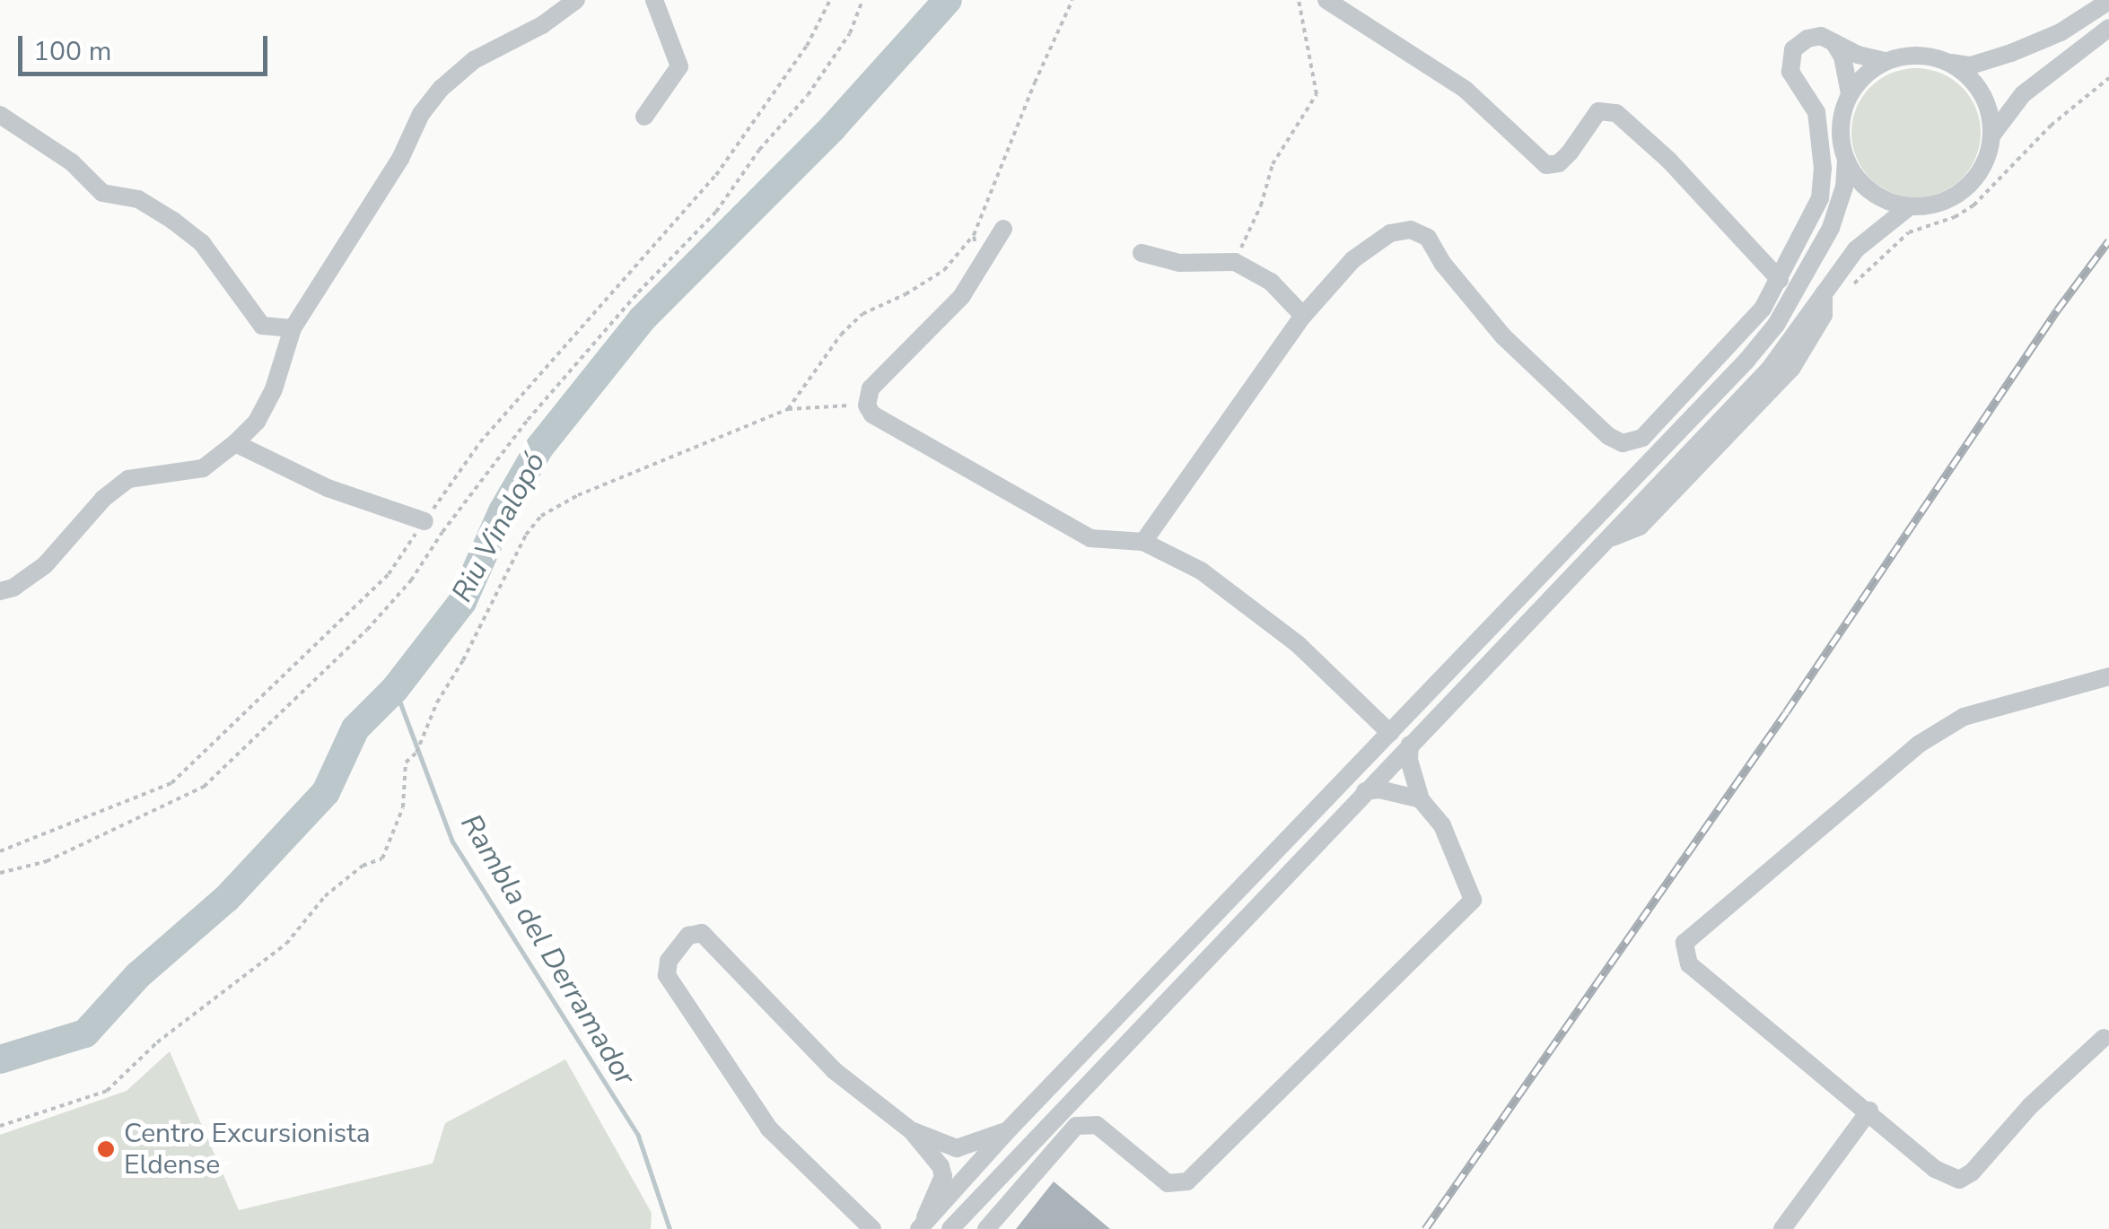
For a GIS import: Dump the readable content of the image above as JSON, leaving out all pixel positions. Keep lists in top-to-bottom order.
{
  "water": ["Riu Vinalopó", "Rambla del Derramador"],
  "places": ["Centro Excursionista Eldense"],
  "scale_bar": "100 m"
}
